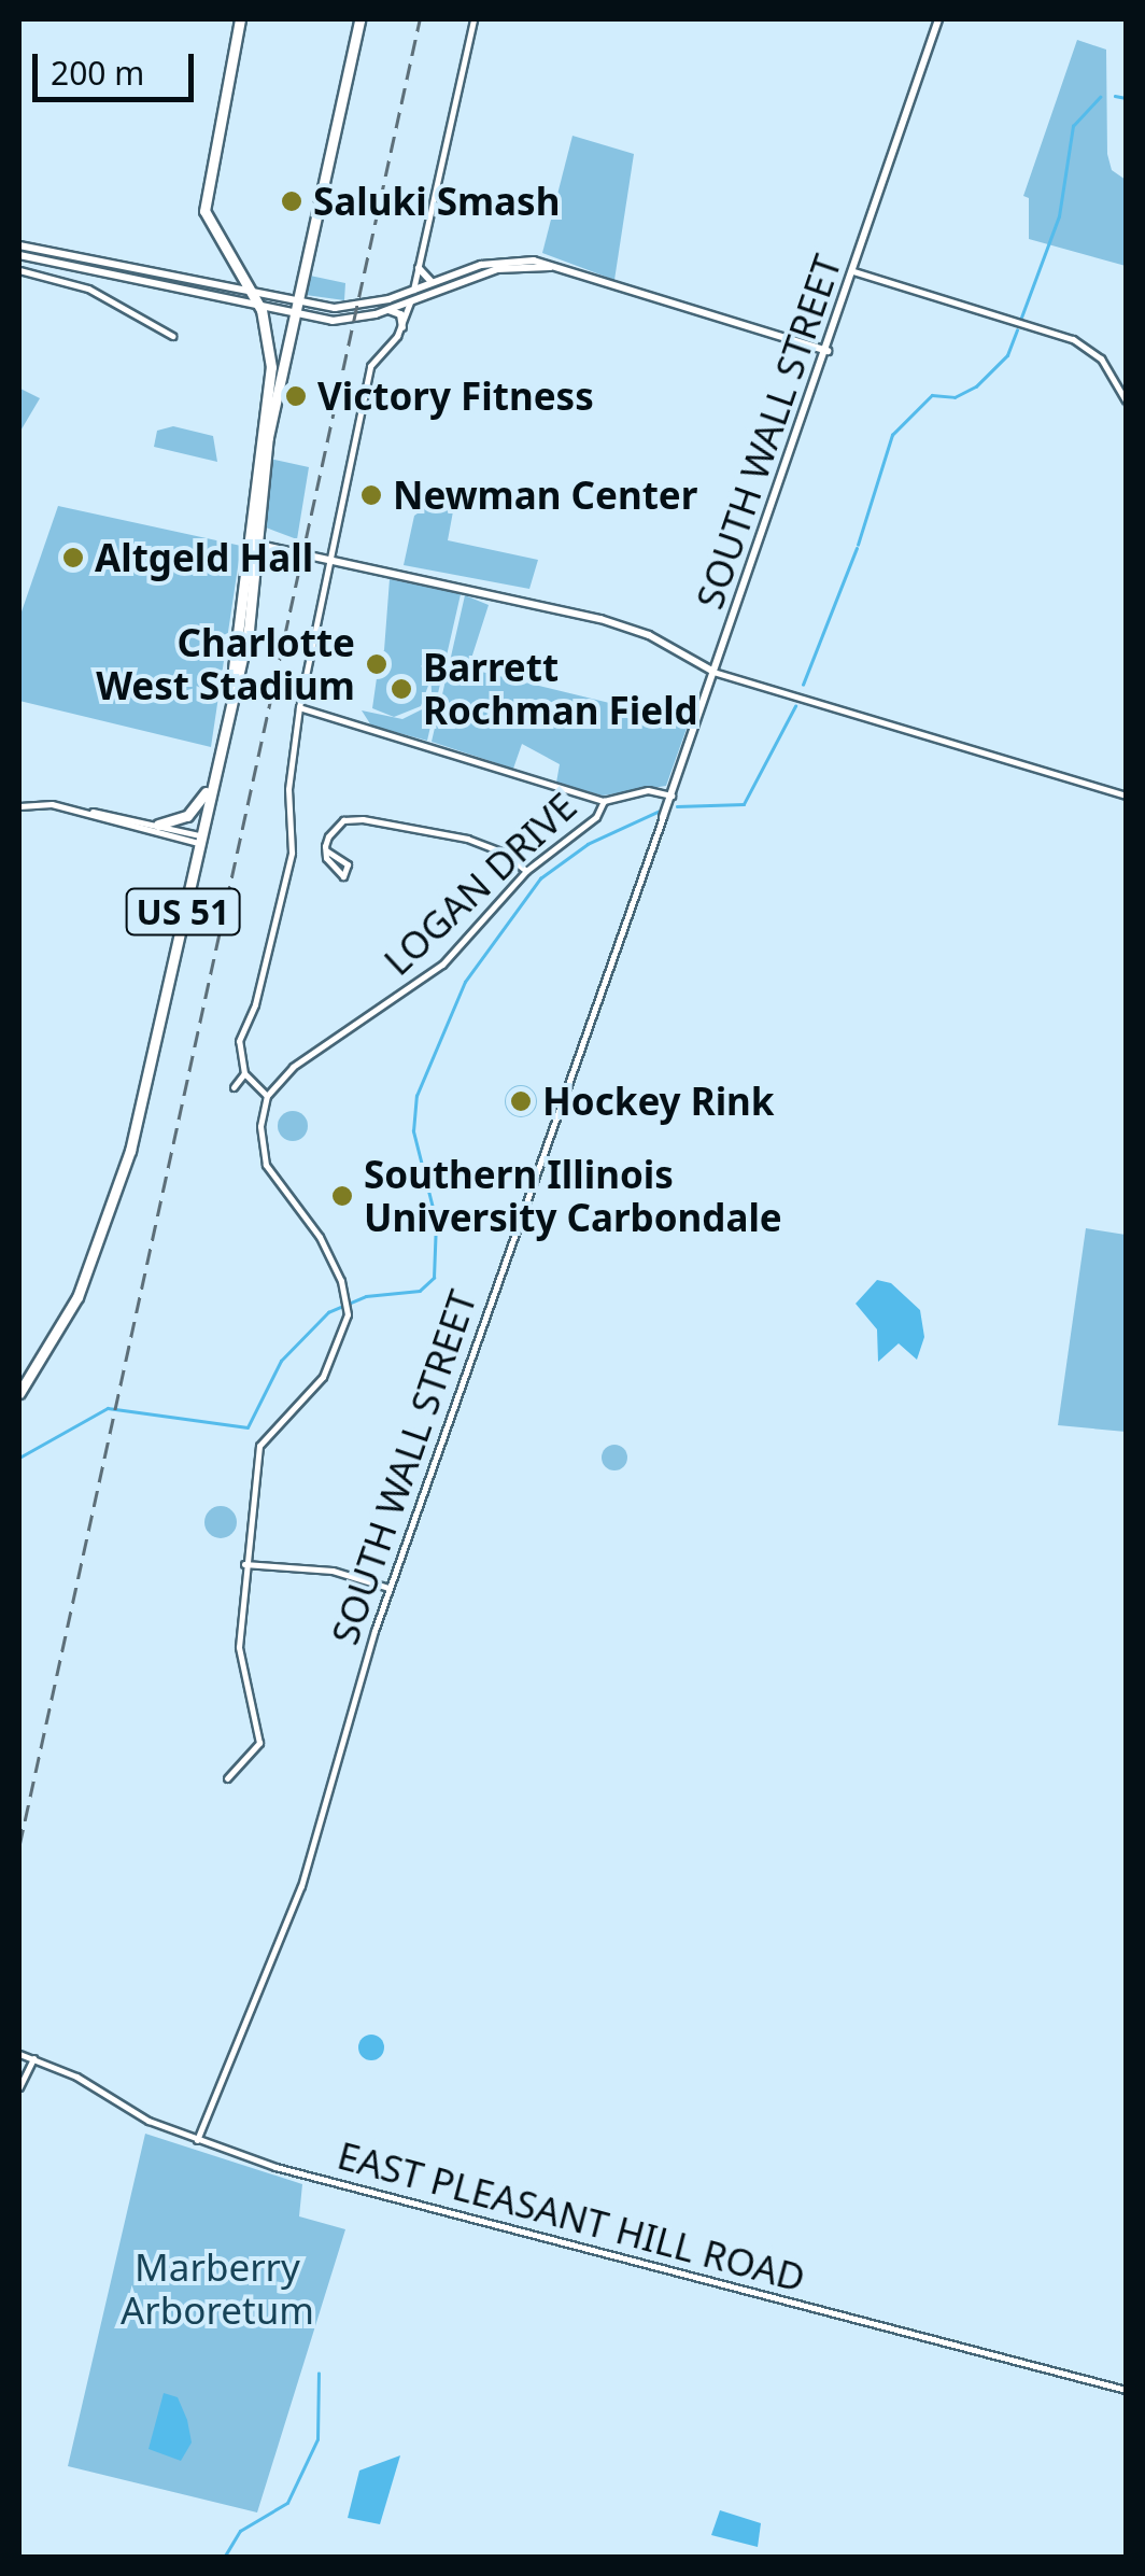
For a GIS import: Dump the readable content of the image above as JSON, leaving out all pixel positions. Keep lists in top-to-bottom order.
{
  "streets": {
    "highway": ["US 51"],
    "main road": ["SOUTH WALL STREET"],
    "street": ["LOGAN DRIVE", "EAST PLEASANT HILL ROAD"]
  },
  "crossings": [
    ["SOUTH WALL STREET", "LOGAN DRIVE"],
    ["SOUTH WALL STREET", "EAST PLEASANT HILL ROAD"]
  ],
  "parks": ["Marberry Arboretum"],
  "places": [
    "Saluki Smash",
    "Victory Fitness",
    "Newman Center",
    "Altgeld Hall",
    "Charlotte West Stadium",
    "Barrett Rochman Field",
    "Hockey Rink",
    "Southern Illinois University Carbondale"
  ],
  "scale_bar": "200 m"
}
